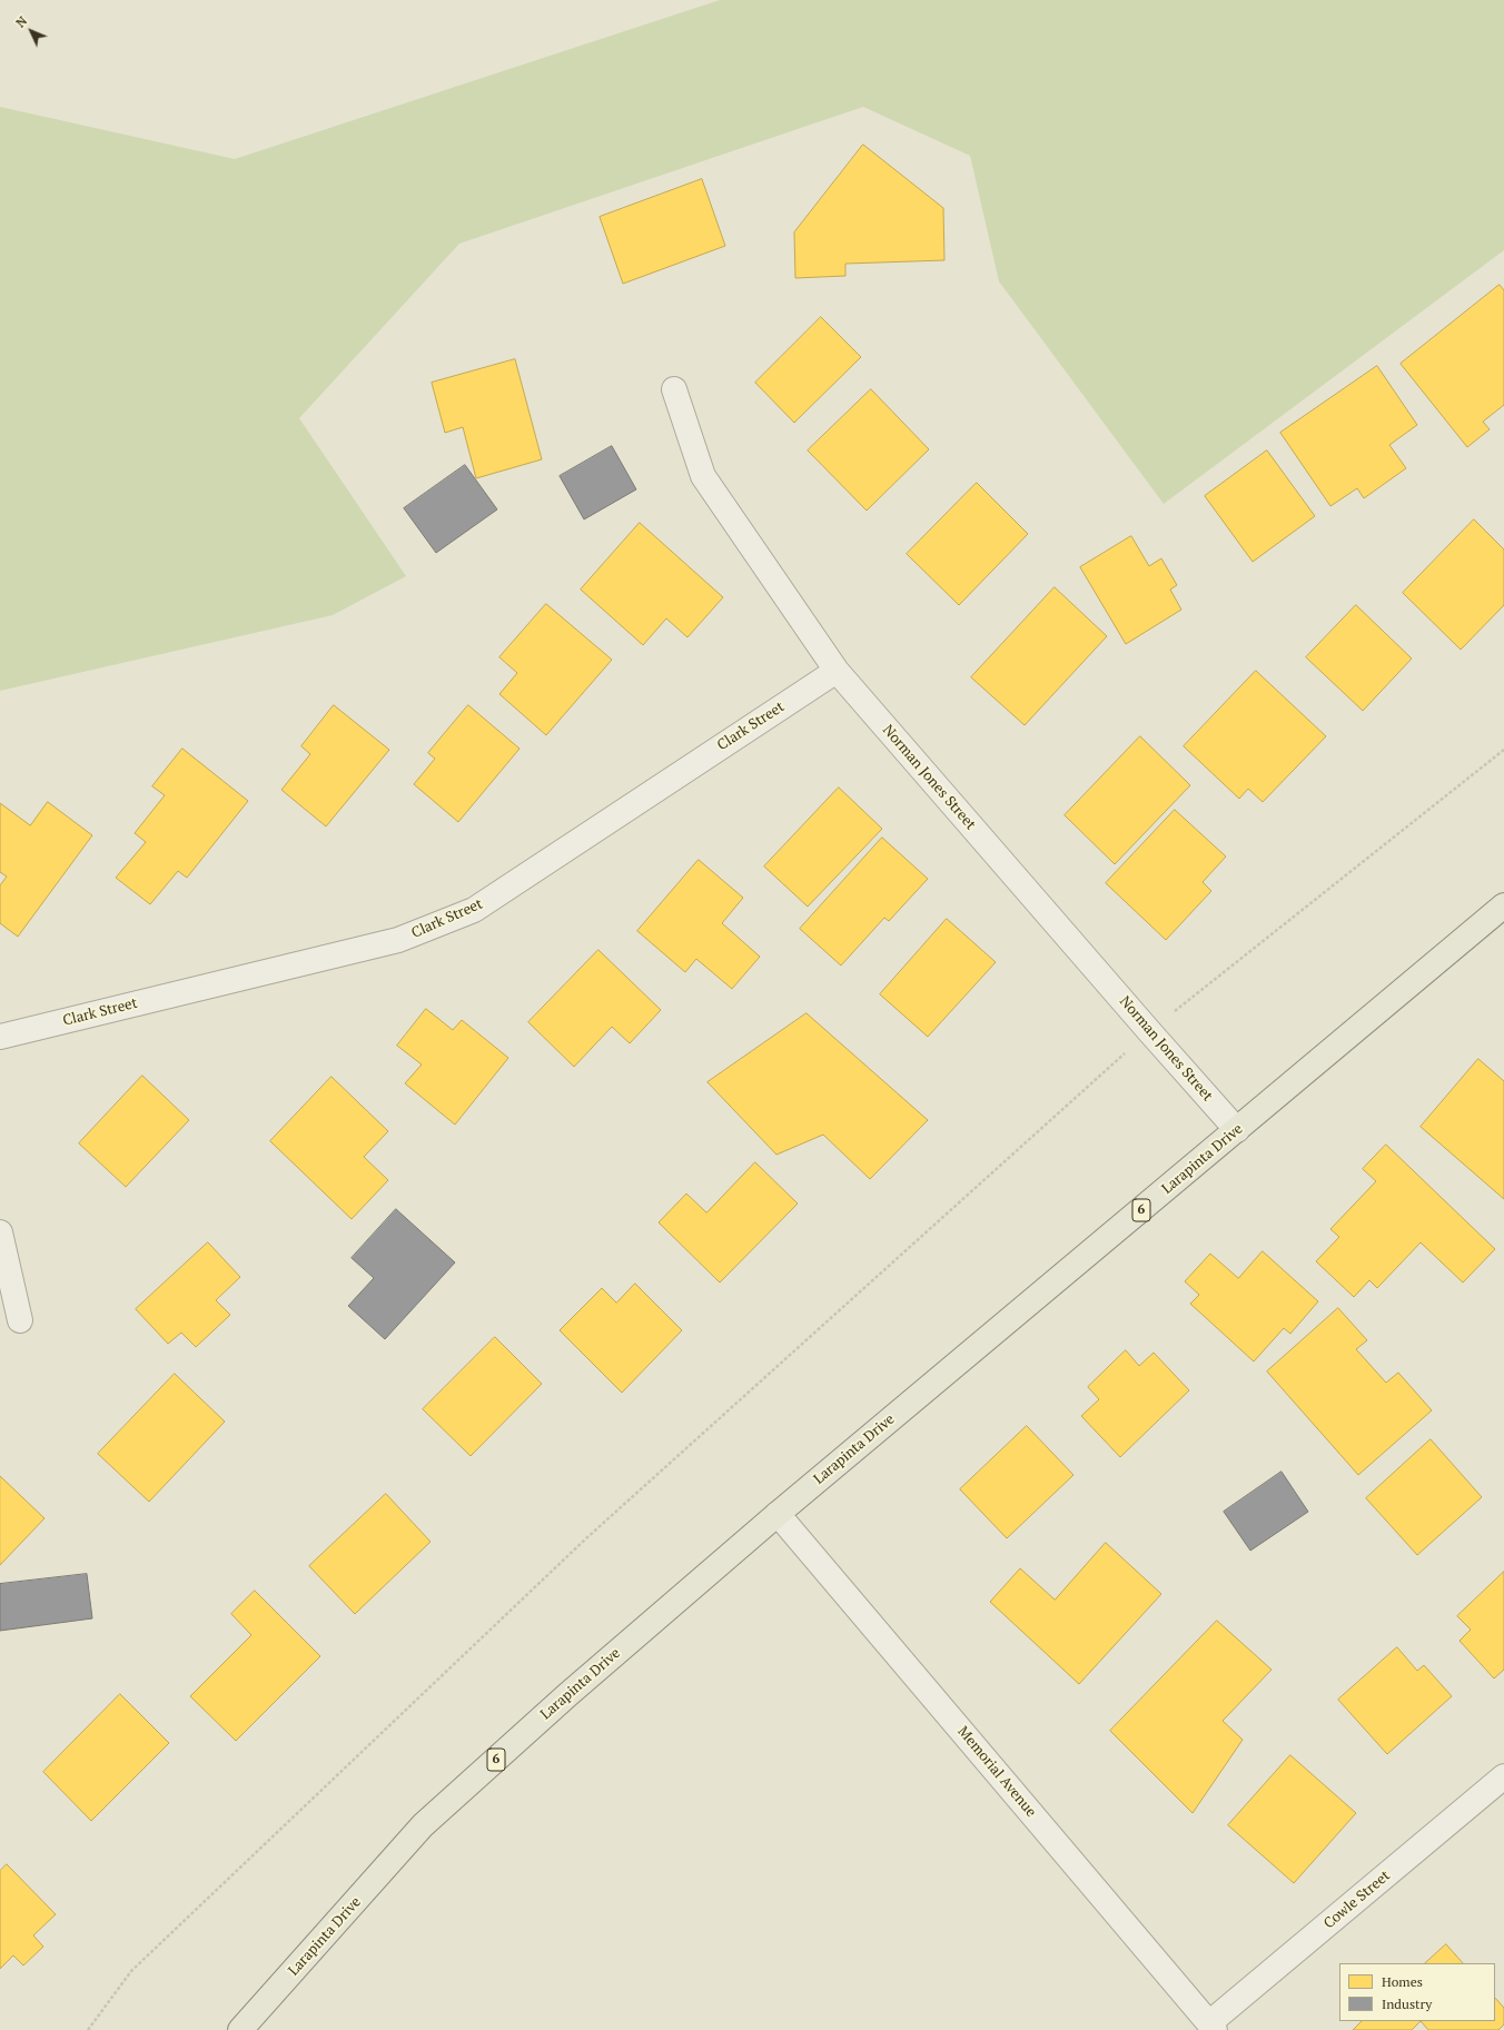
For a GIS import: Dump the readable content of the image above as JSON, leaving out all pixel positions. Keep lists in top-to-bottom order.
{
  "streets": {
    "main road": ["Larapinta Drive", "6"],
    "street": [
      "Clark Street",
      "Norman Jones Street",
      "Memorial Avenue",
      "Cowle Street"
    ]
  },
  "crossings": [
    ["Clark Street", "Norman Jones Street"],
    ["Norman Jones Street", "Larapinta Drive"],
    ["Larapinta Drive", "Memorial Avenue"],
    ["Memorial Avenue", "Cowle Street"]
  ],
  "legend": ["Homes", "Industry"],
  "north": "top left"
}
